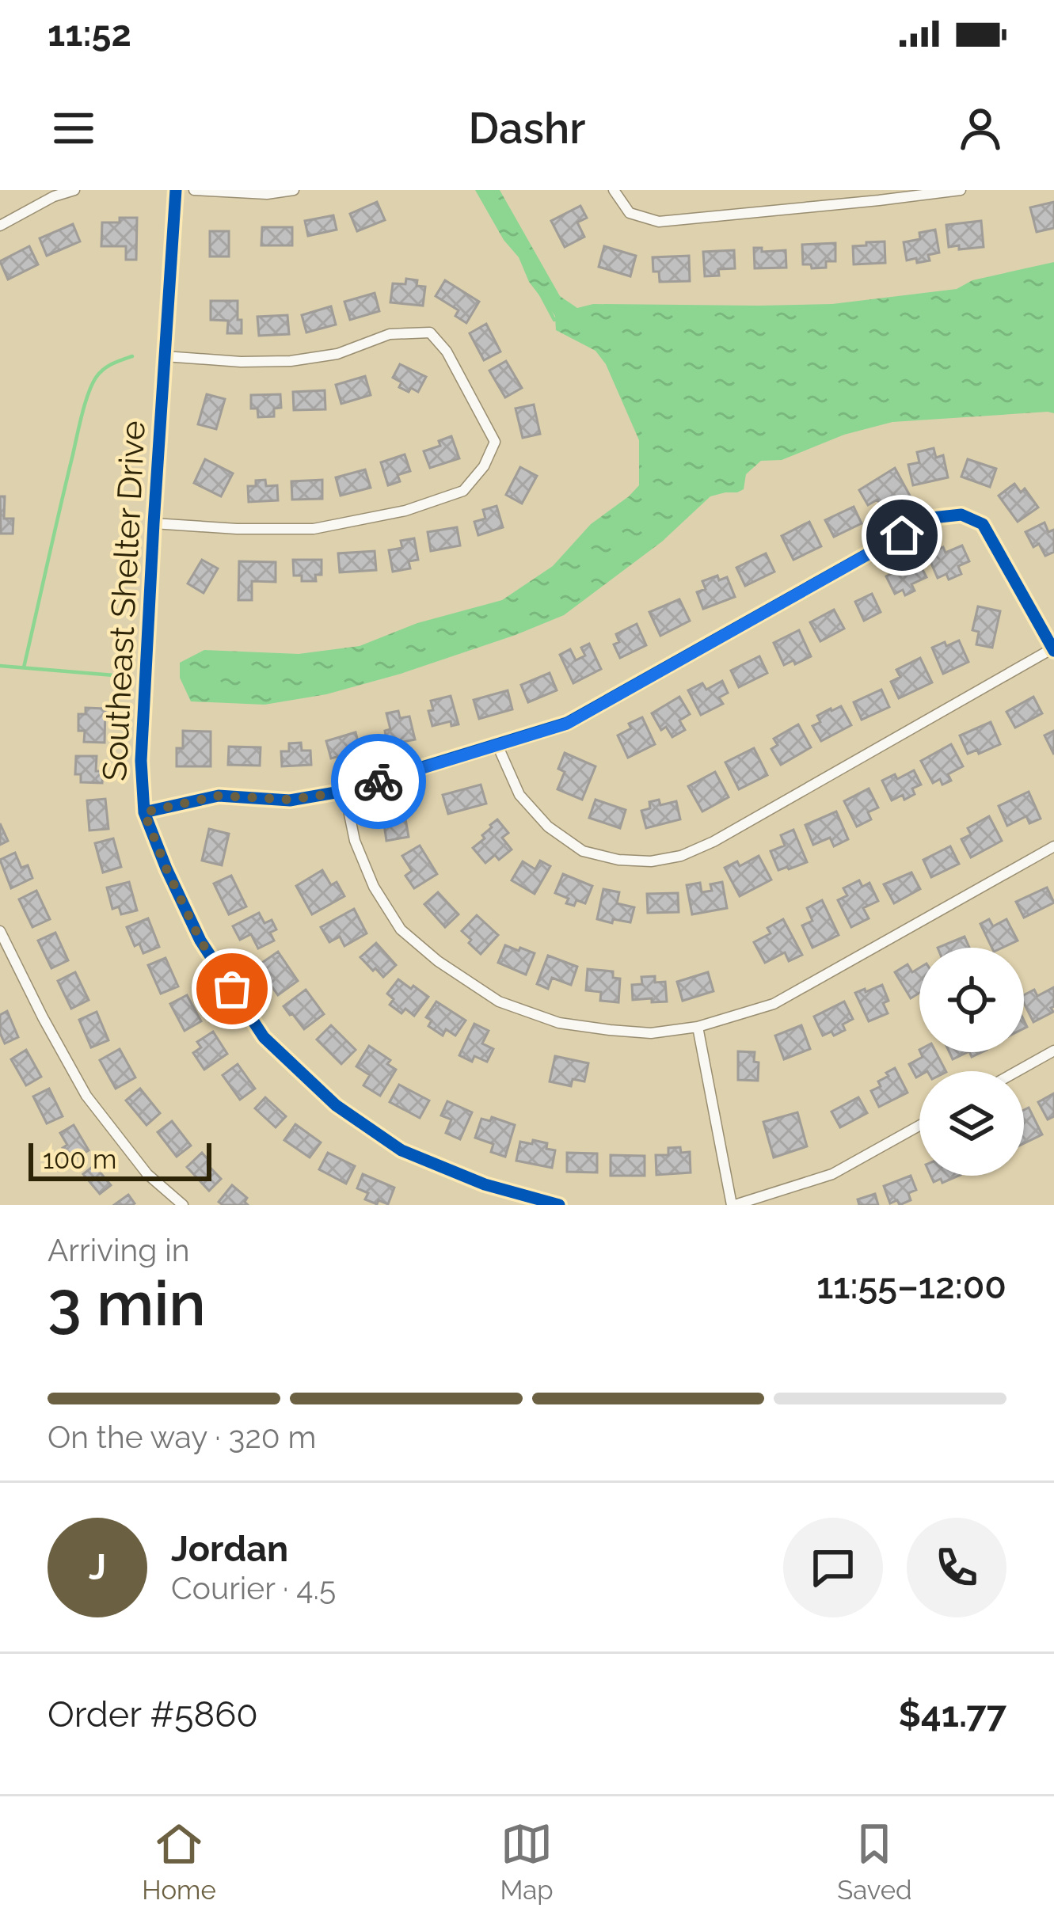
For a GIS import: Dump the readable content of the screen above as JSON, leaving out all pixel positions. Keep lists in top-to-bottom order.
{
  "streets": {
    "street": ["Southeast Shelter Drive"]
  },
  "scale_bar": "100 m",
  "page": {
    "status": "11:52",
    "header": "Dashr",
    "scale": "100 m",
    "heading": ["3 min", "Arriving in", "11:55–12:00"],
    "panel": [
      "Jordan",
      "Courier · 4.5",
      "Order #5860",
      "$41.77"
    ],
    "bar": "On the way · 320 m",
    "round": "J",
    "tabs": ["Home", "Map", "Saved"]
  }
}
